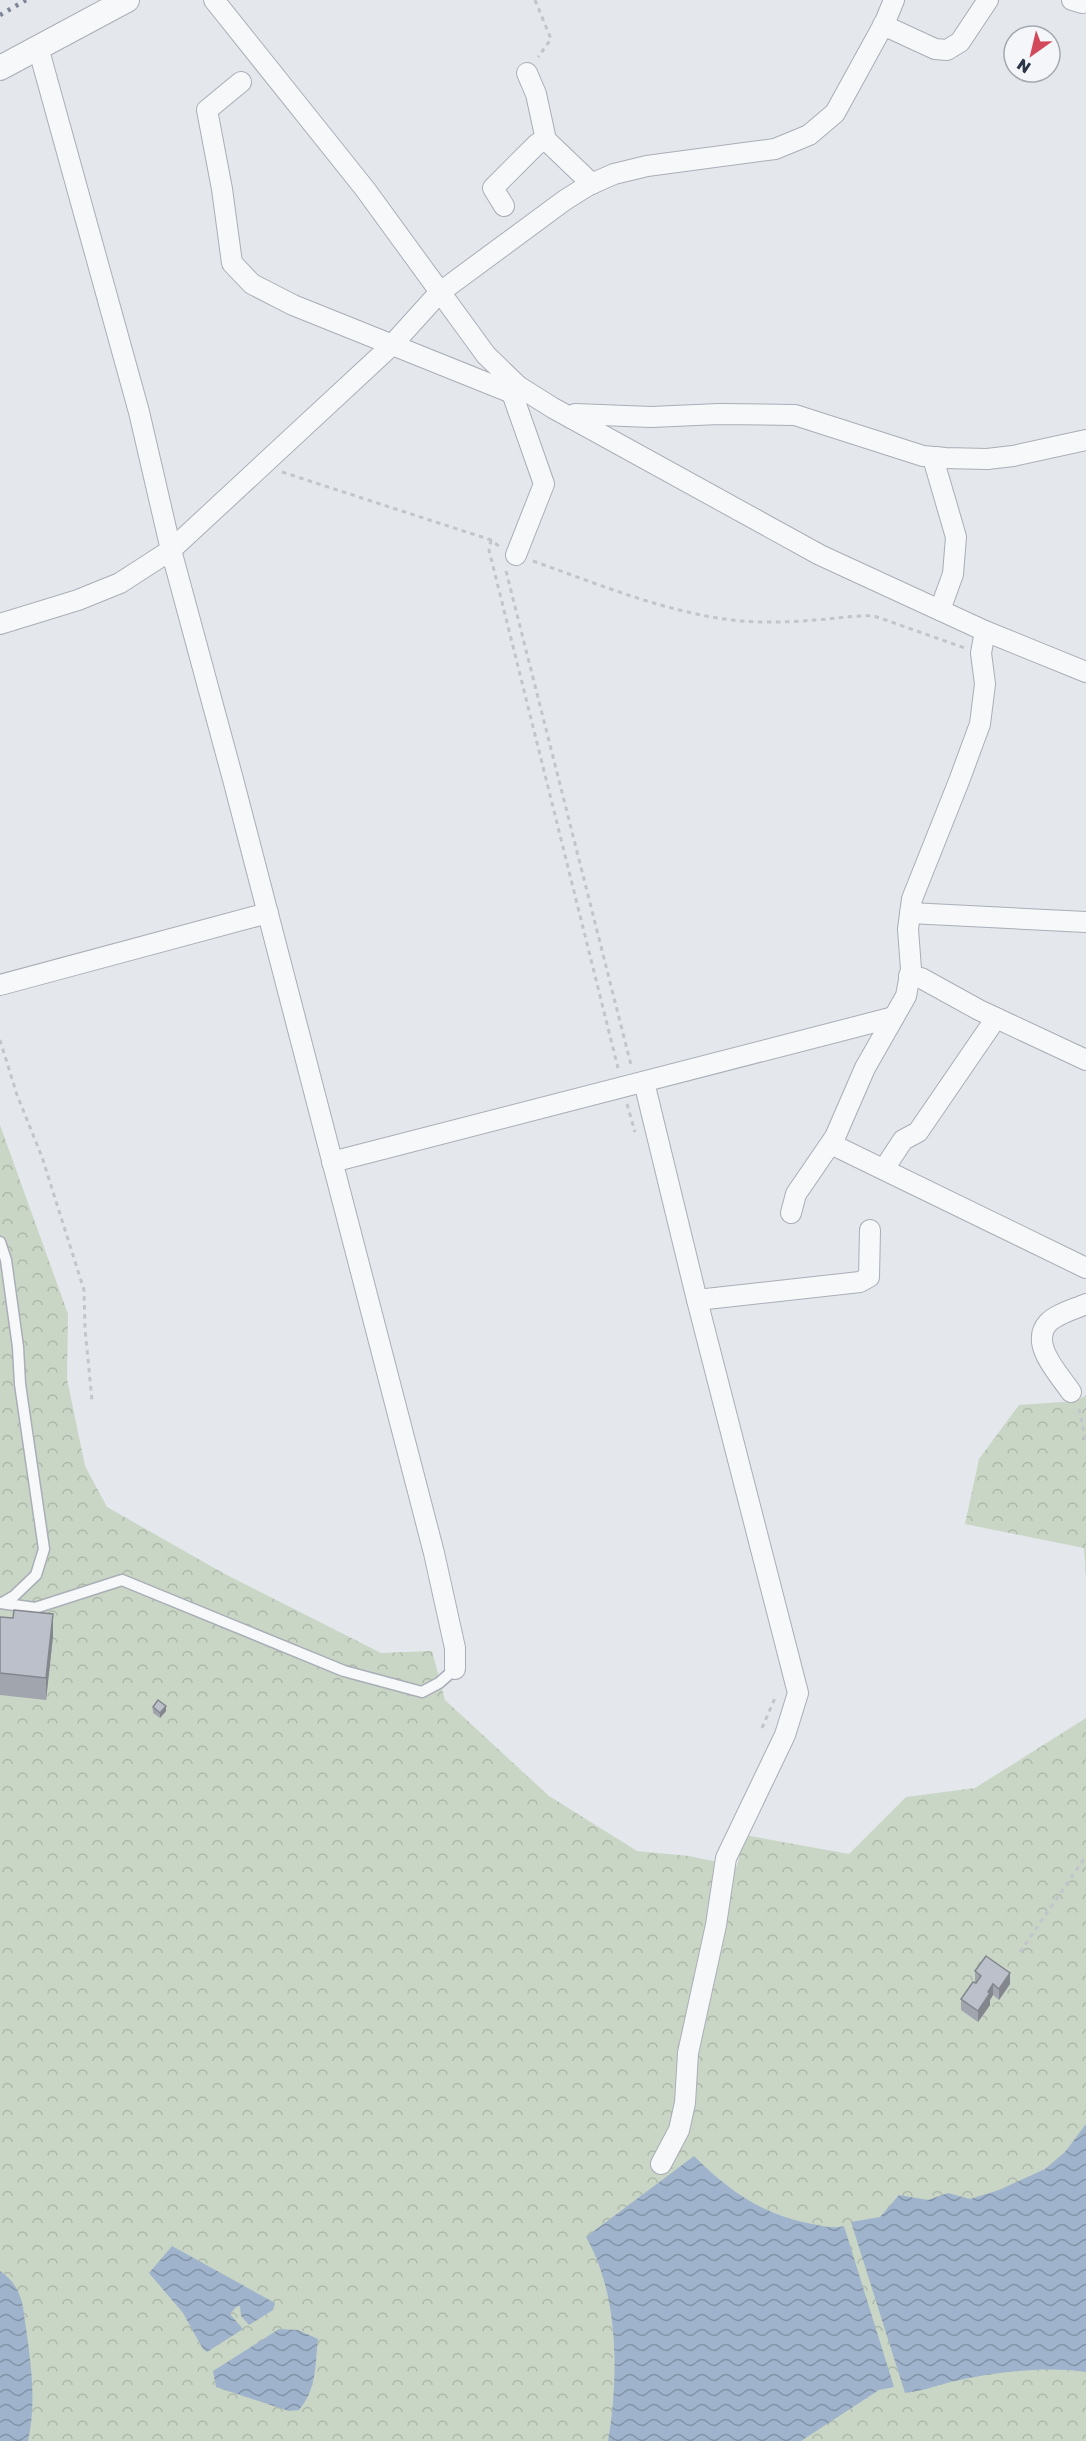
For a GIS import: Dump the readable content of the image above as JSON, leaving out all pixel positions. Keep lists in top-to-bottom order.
{
  "north": "bottom left"
}
